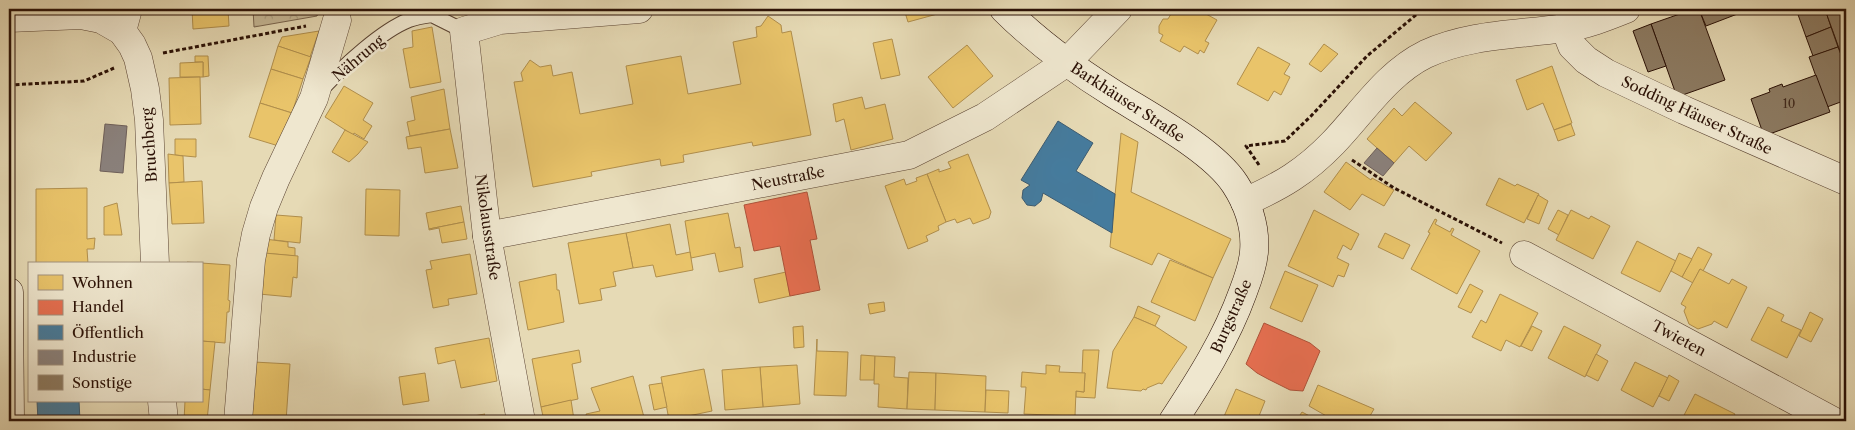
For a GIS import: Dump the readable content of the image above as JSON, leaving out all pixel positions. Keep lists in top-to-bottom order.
{
  "streets": {
    "street": [
      "Nährung",
      "Barkhäuser Straße",
      "Sodding Häuser Straße",
      "Bruchberg",
      "Neustraße",
      "Nikolausstraße",
      "Burgstraße",
      "Twieten"
    ]
  },
  "crossings": [
    ["Nährung", "Nikolausstraße"],
    ["Barkhäuser Straße", "Neustraße"],
    ["Barkhäuser Straße", "Burgstraße"],
    ["Neustraße", "Nikolausstraße"]
  ],
  "house_numbers": ["10"],
  "legend": [
    "Wohnen",
    "Handel",
    "Öffentlich",
    "Industrie",
    "Sonstige"
  ]
}
